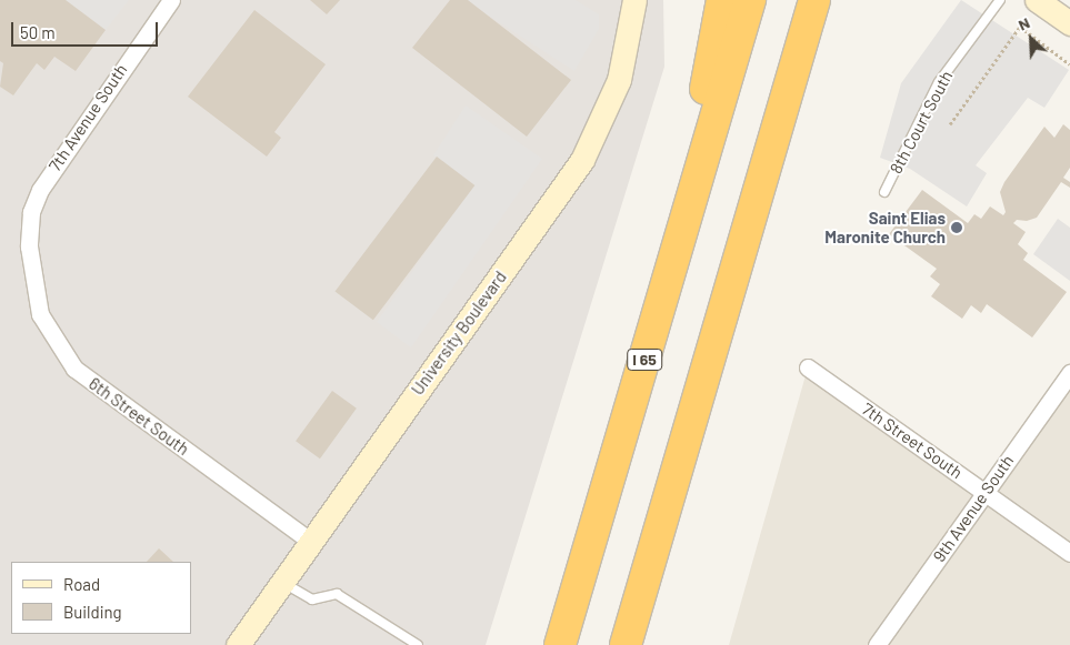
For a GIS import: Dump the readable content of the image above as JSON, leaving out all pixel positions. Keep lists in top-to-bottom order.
{
  "streets": {
    "highway": ["I 65"],
    "main road": ["University Boulevard"],
    "street": [
      "7th Avenue South",
      "6th Street South",
      "7th Street South",
      "9th Avenue South"
    ],
    "lane": ["8th Court South"]
  },
  "crossings": [
    ["7th Avenue South", "6th Street South"],
    ["University Boulevard", "6th Street South"],
    ["7th Street South", "9th Avenue South"]
  ],
  "places": ["Saint Elias Maronite Church"],
  "legend": ["Road", "Building"],
  "scale_bar": "50 m",
  "north": "top left"
}
